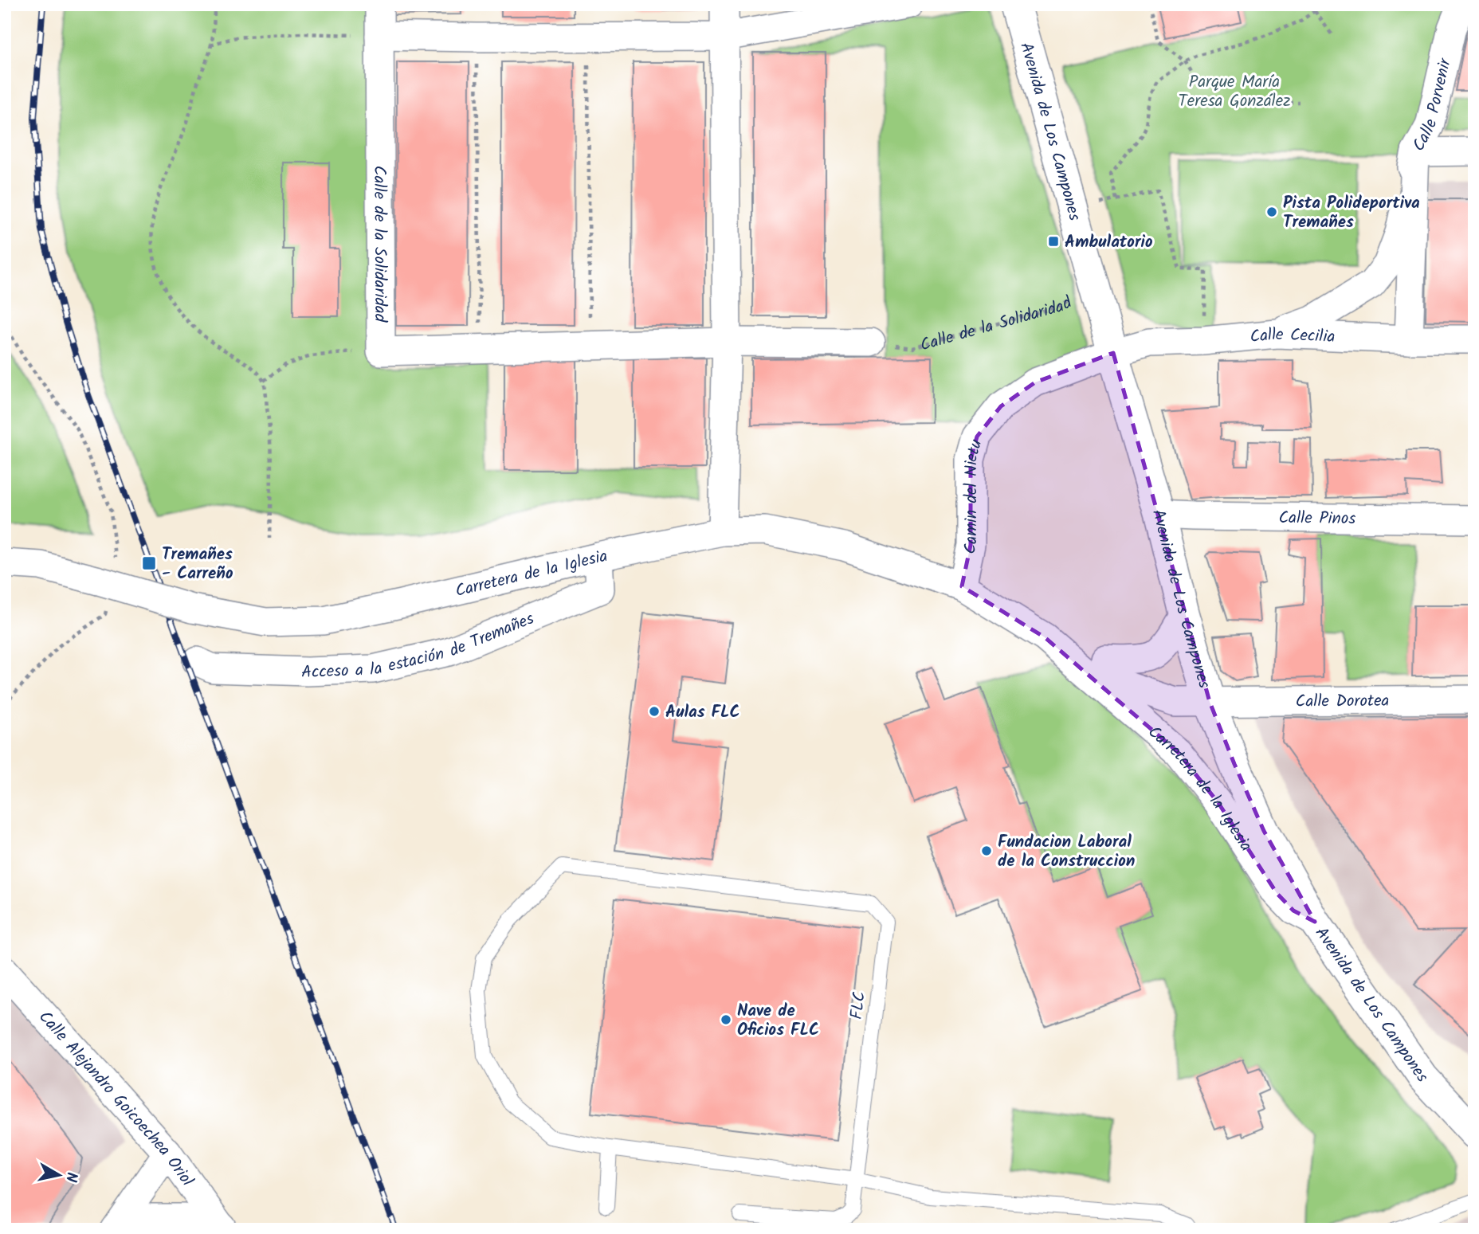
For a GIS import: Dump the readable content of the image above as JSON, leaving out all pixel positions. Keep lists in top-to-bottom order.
{
  "streets": {
    "street": [
      "Calle Porvenir",
      "Avenida de Los Campones",
      "Calle de la Solidaridad",
      "Calle Cecilia",
      "Camin del Nietu",
      "Calle Pinos",
      "Carretera de la Iglesia",
      "Acceso a la estación de Tremañes",
      "Calle Dorotea",
      "Calle Alejandro Goicoechea Oriol"
    ],
    "lane": ["FLC"]
  },
  "crossings": [
    ["Calle Porvenir", "Calle Cecilia"],
    ["Avenida de Los Campones", "Calle de la Solidaridad"],
    ["Avenida de Los Campones", "Calle Cecilia"],
    ["Avenida de Los Campones", "Camin del Nietu"],
    ["Avenida de Los Campones", "Calle Pinos"],
    ["Avenida de Los Campones", "Carretera de la Iglesia"],
    ["Avenida de Los Campones", "Calle Dorotea"],
    ["Calle Cecilia", "Camin del Nietu"],
    ["Camin del Nietu", "Carretera de la Iglesia"],
    ["Carretera de la Iglesia", "Acceso a la estación de Tremañes"],
    ["Carretera de la Iglesia", "Calle Dorotea"]
  ],
  "parks": ["Parque María Teresa González"],
  "places": {
    "other": [
      "Pista Polideportiva Tremañes",
      "Aulas FLC",
      "Fundacion Laboral de la Construccion",
      "Nave de Oficios FLC"
    ],
    "transit": ["Ambulatorio", "Tremañes - Carreño"]
  },
  "north": "right"
}
